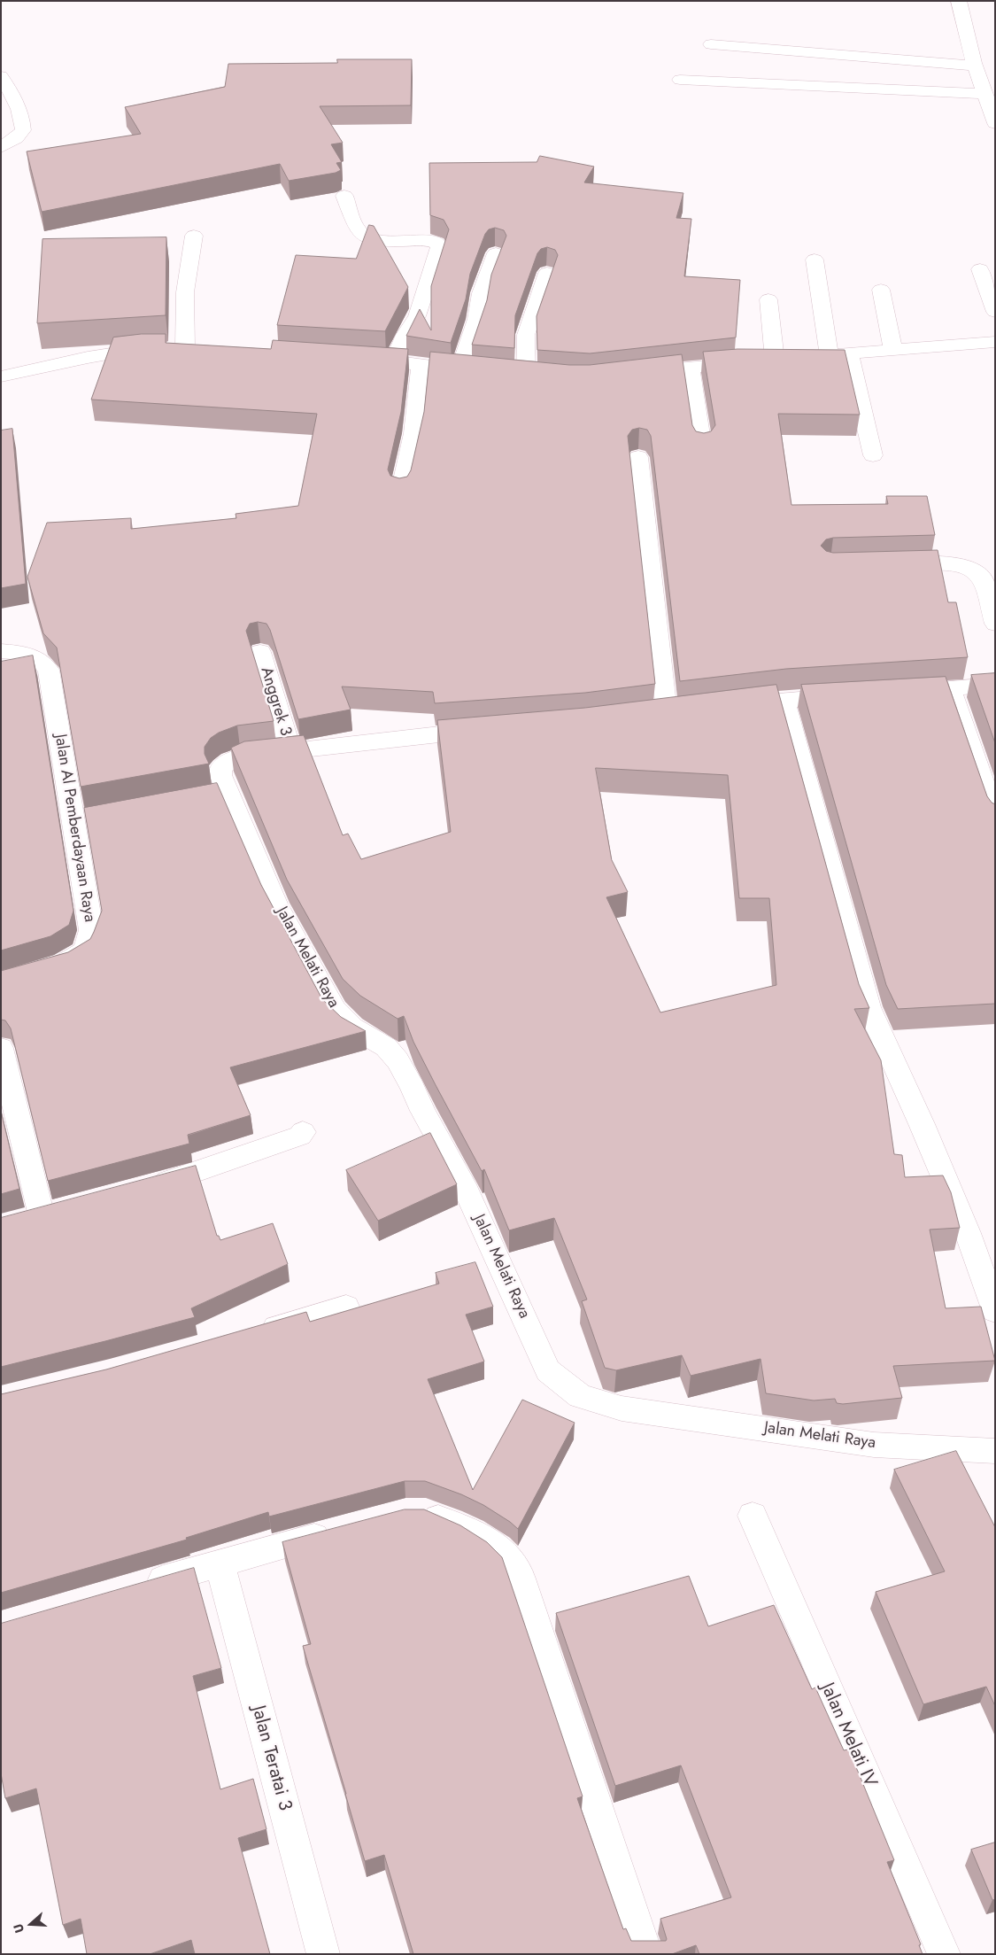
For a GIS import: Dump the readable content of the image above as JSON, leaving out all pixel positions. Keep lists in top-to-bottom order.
{
  "streets": {
    "street": [
      "Anggrek 3",
      "Jalan Al Pemberdayaan Raya",
      "Jalan Melati Raya",
      "Jalan Melati IV",
      "Jalan Teratai 3"
    ]
  },
  "crossings": [
    ["Anggrek 3", "Jalan Melati Raya"]
  ],
  "north": "left"
}
